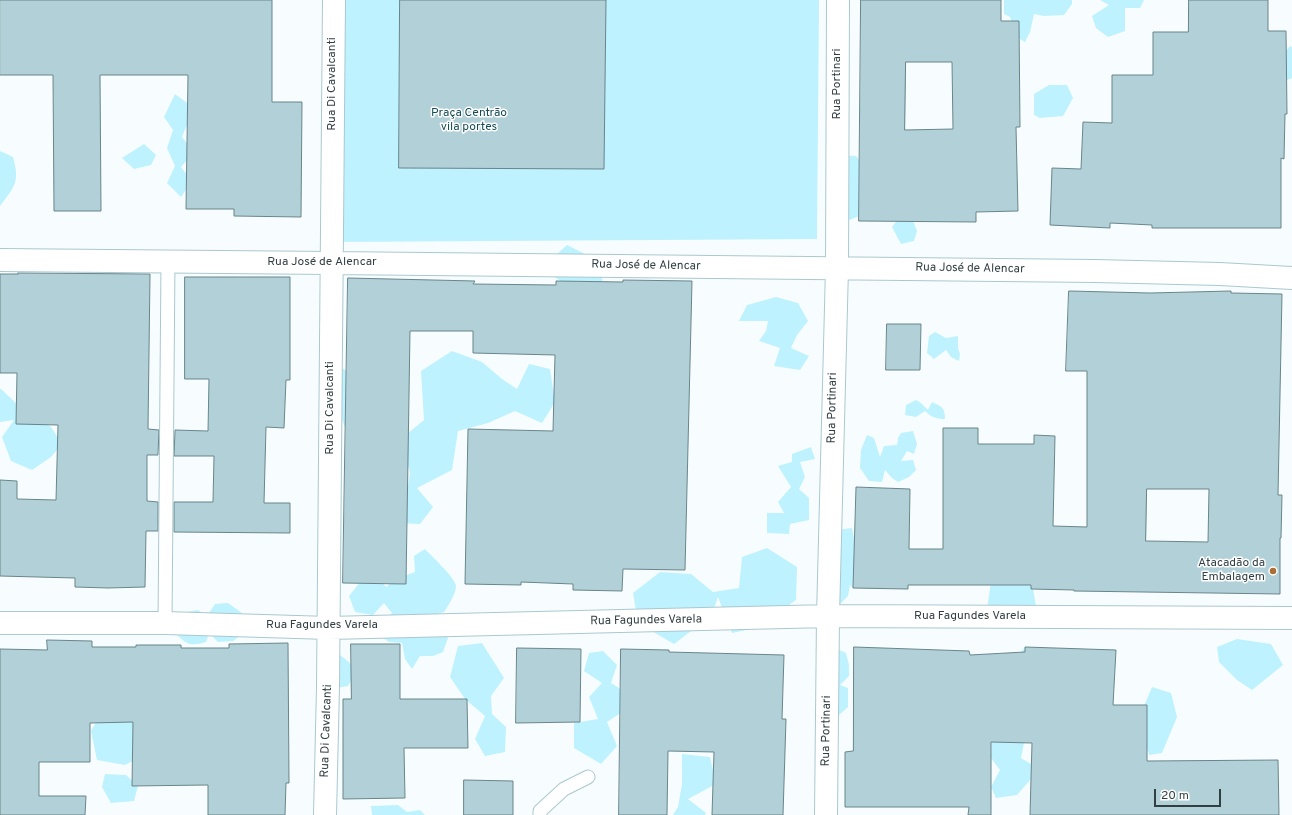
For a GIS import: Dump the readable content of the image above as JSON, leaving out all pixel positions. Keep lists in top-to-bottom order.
{
  "streets": {
    "street": [
      "Rua Di Cavalcanti",
      "Rua Portinari",
      "Rua José de Alencar",
      "Rua Fagundes Varela"
    ]
  },
  "crossings": [
    ["Rua Di Cavalcanti", "Rua José de Alencar"],
    ["Rua Di Cavalcanti", "Rua Fagundes Varela"],
    ["Rua Portinari", "Rua José de Alencar"],
    ["Rua Portinari", "Rua Fagundes Varela"]
  ],
  "parks": ["Praça Centrão vila portes"],
  "places": ["Atacadão da Embalagem"],
  "scale_bar": "20 m"
}
